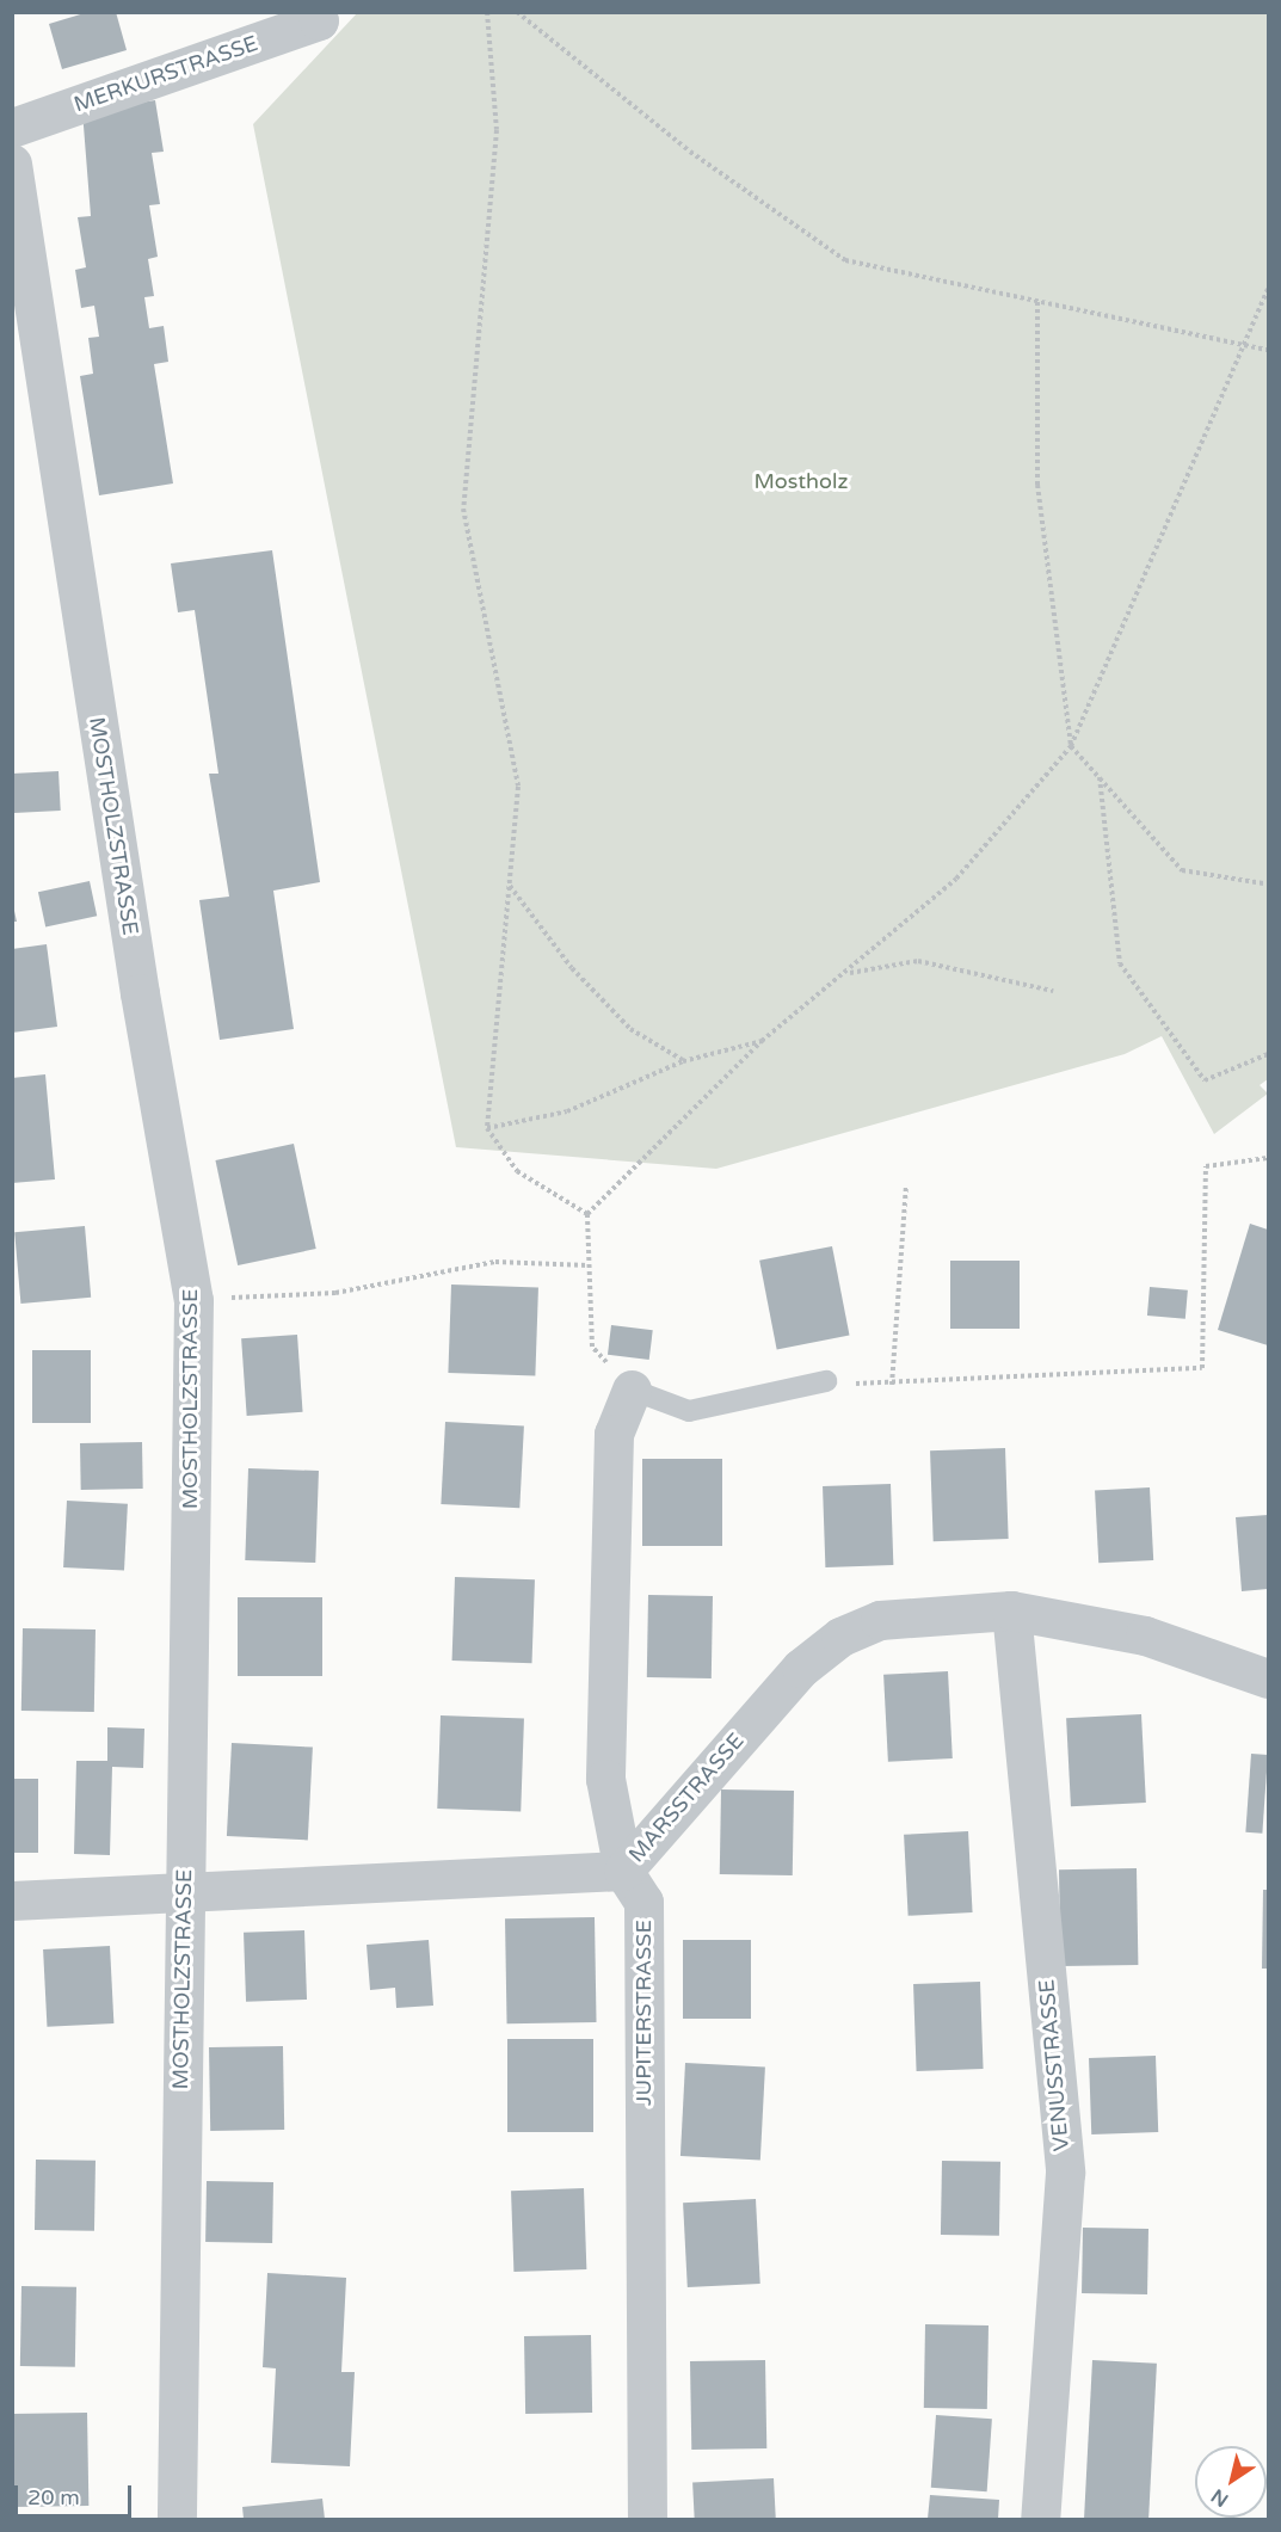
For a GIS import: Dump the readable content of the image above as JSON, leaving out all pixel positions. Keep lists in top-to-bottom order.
{
  "streets": {
    "street": [
      "MERKURSTRASSE",
      "MOSTHOLZSTRASSE",
      "MARSSTRASSE",
      "JUPITERSTRASSE",
      "VENUSSTRASSE"
    ]
  },
  "crossings": [
    ["MOSTHOLZSTRASSE", "MARSSTRASSE"],
    ["MARSSTRASSE", "JUPITERSTRASSE"],
    ["MARSSTRASSE", "VENUSSTRASSE"]
  ],
  "parks": ["Mostholz"],
  "scale_bar": "20 m",
  "north": "bottom left"
}
